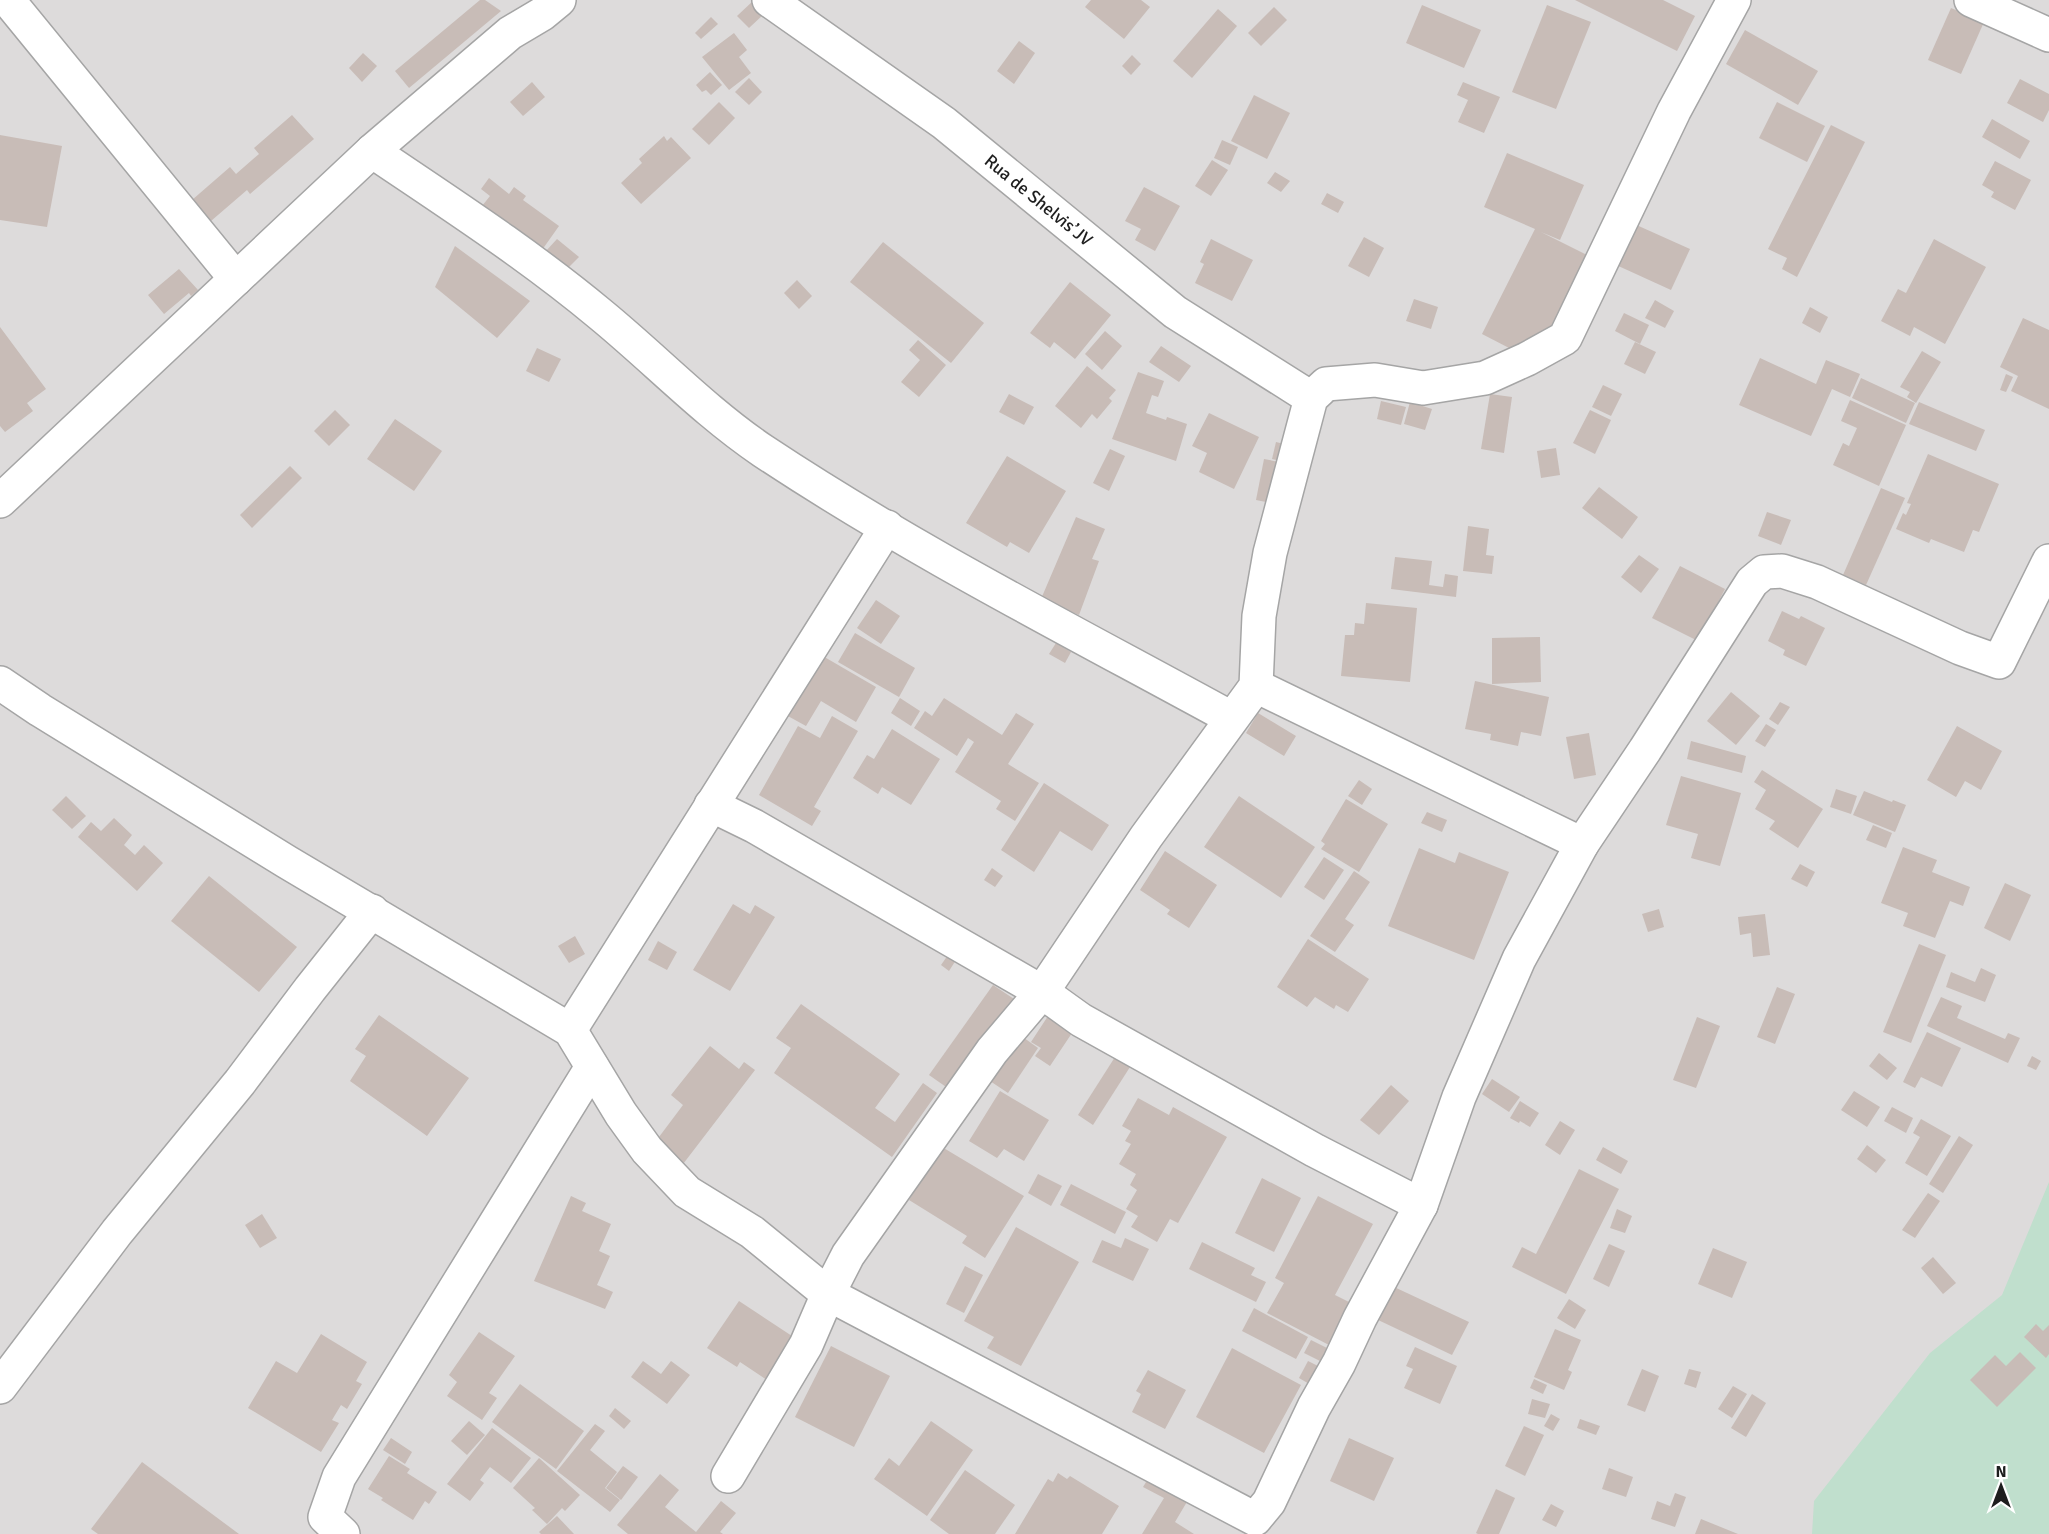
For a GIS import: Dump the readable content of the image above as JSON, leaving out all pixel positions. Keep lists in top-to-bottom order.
{
  "streets": {
    "street": ["Rua de Shelvis’JV"]
  },
  "north": "top"
}
